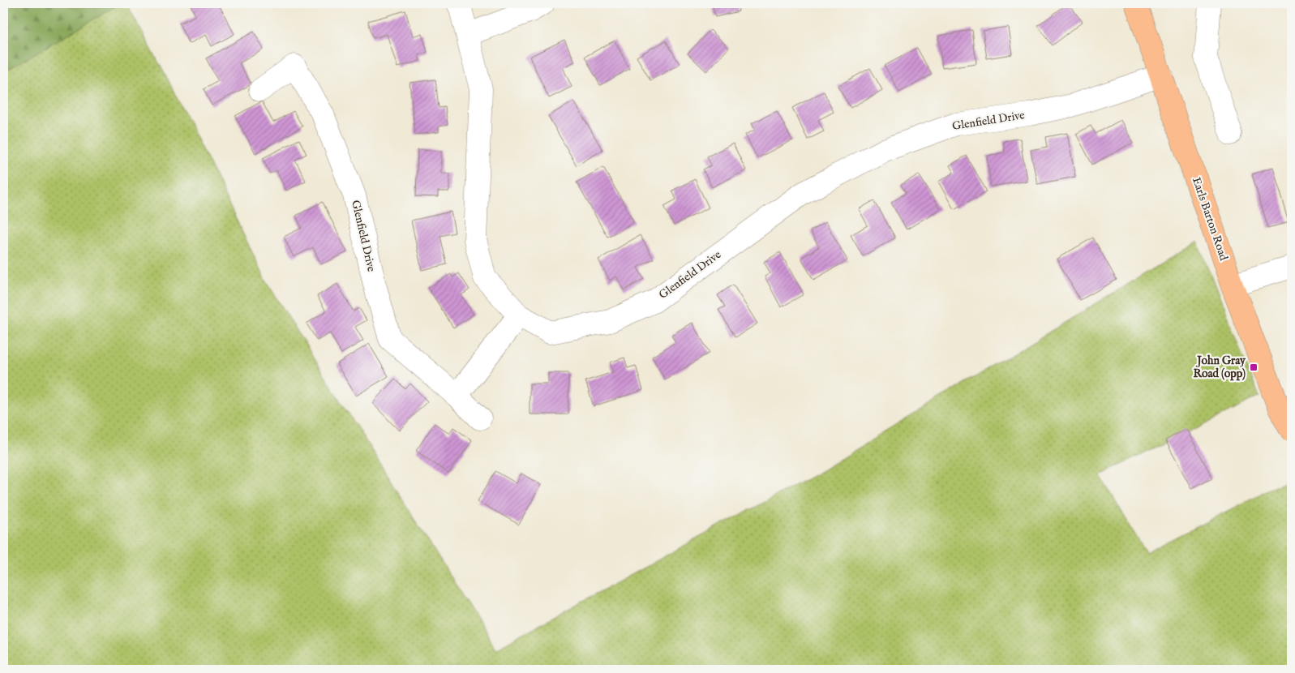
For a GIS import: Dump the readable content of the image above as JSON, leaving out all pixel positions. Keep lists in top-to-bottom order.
{
  "streets": {
    "main road": ["Earls Barton Road"],
    "street": ["Glenfield Drive"]
  },
  "crossings": [
    ["Glenfield Drive", "Earls Barton Road"]
  ],
  "places": {
    "transit": ["John Gray Road (opp)"]
  }
}
